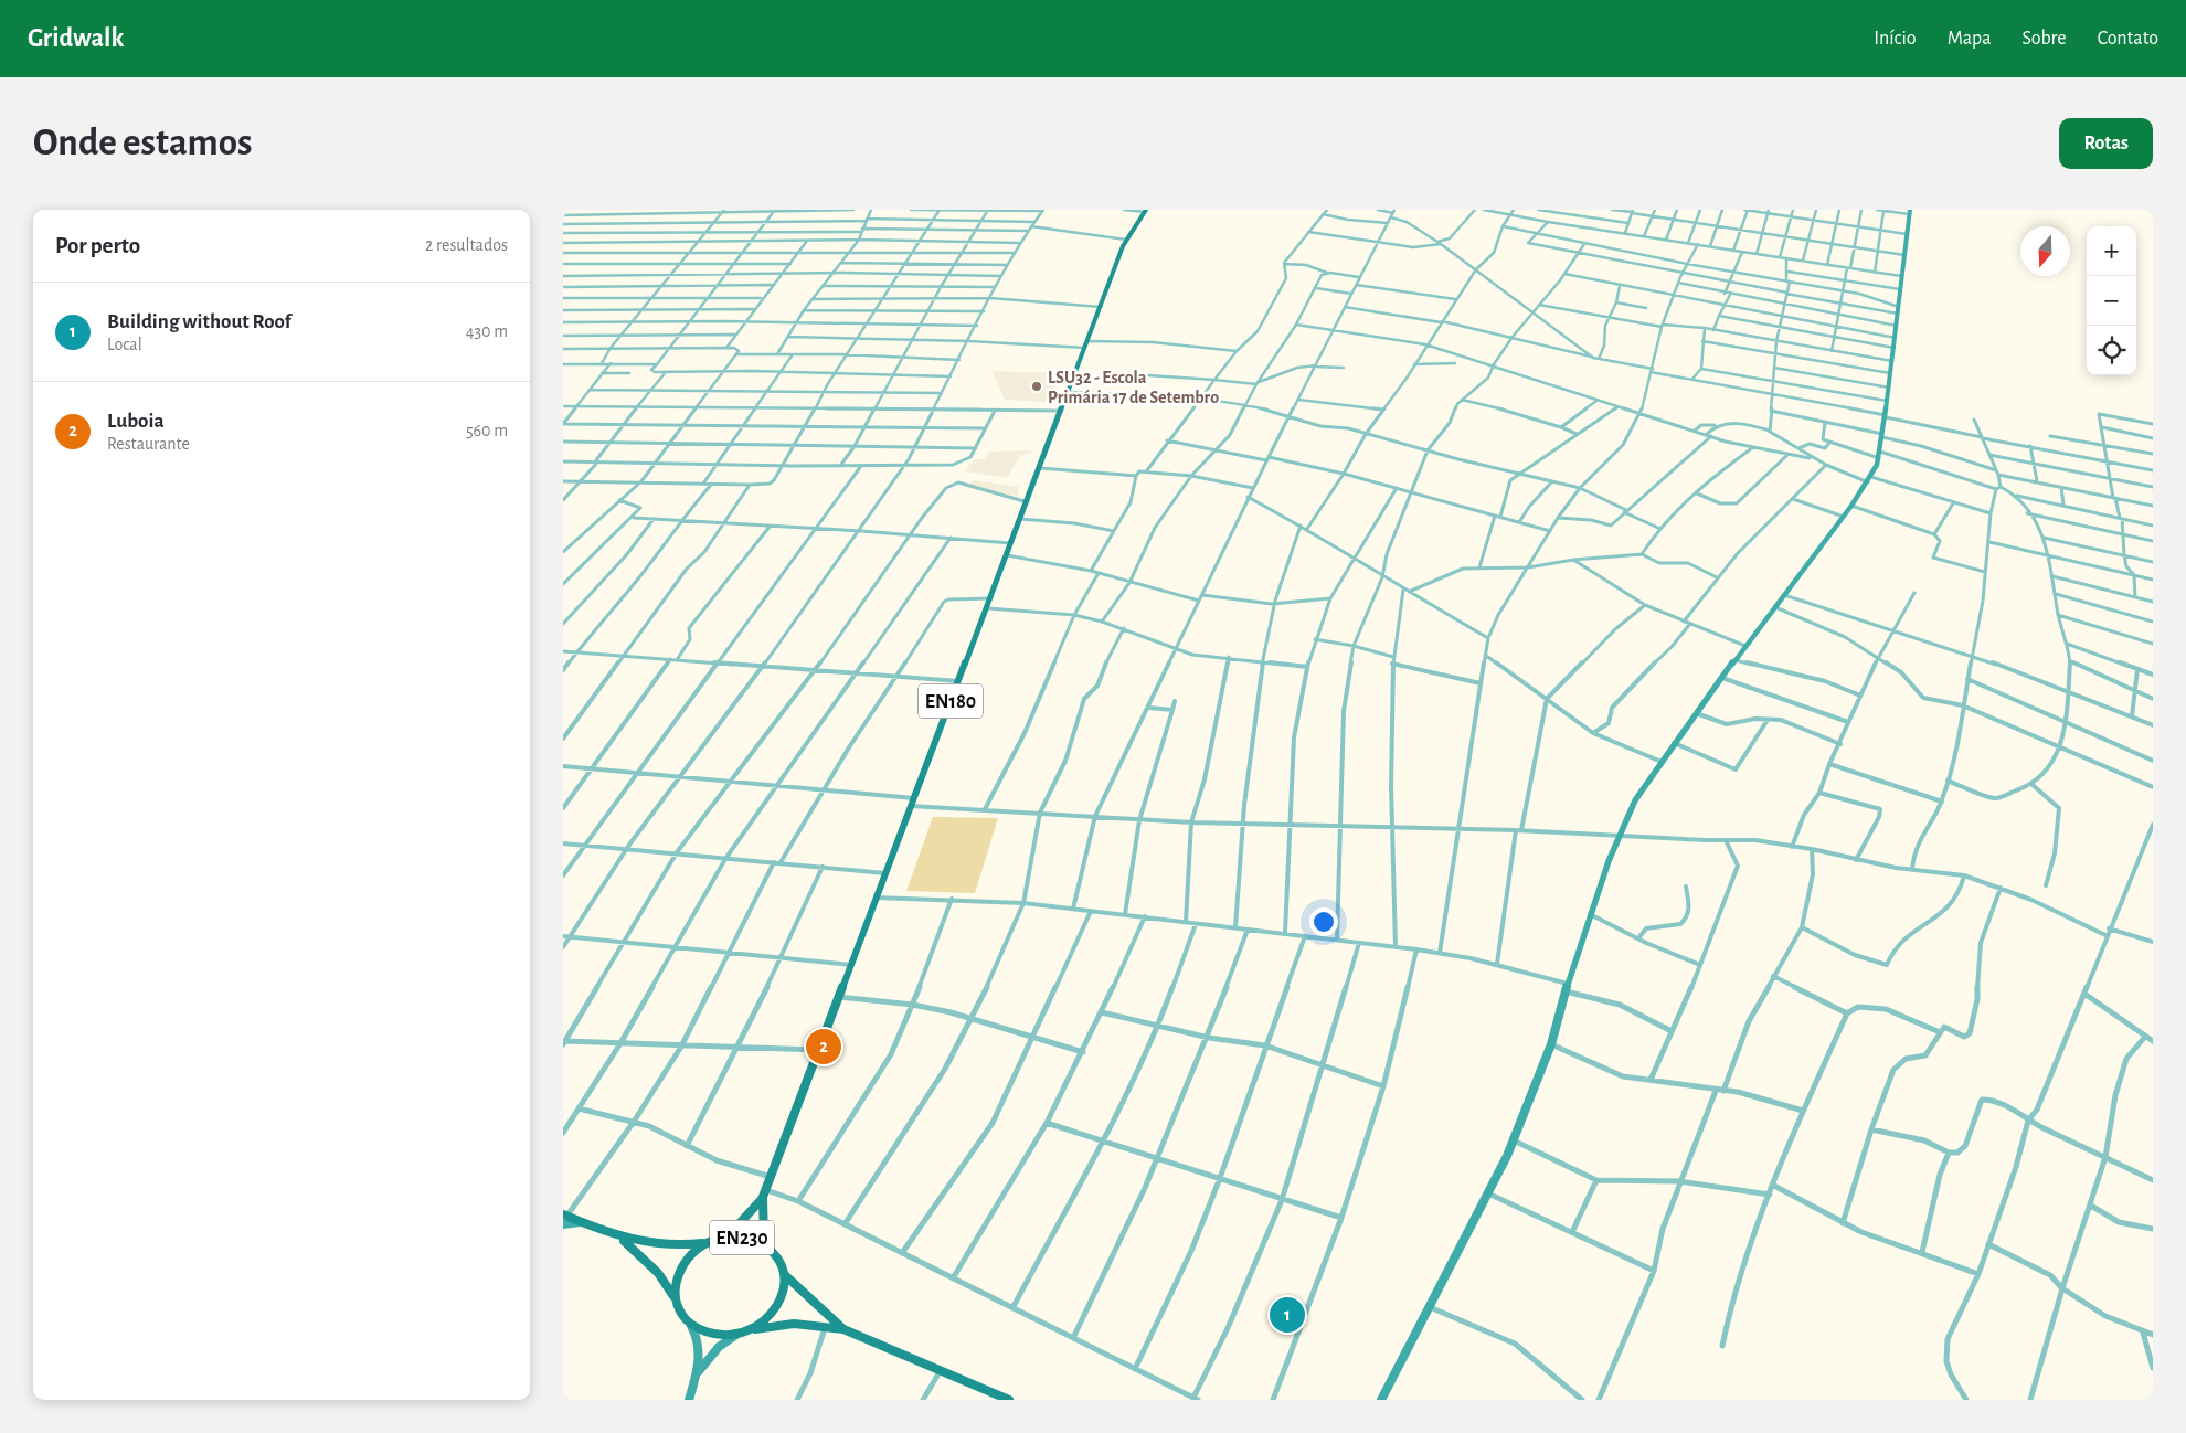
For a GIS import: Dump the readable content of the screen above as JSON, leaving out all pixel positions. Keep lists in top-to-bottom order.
{
  "streets": {
    "main road": ["EN180", "EN230"]
  },
  "crossings": [
    ["EN180", "EN230"]
  ],
  "places": ["LSU32 - Escola Primária 17 de Setembro"],
  "north": "bottom",
  "page": {
    "header": "Gridwalk",
    "nav": [
      "Início",
      "Mapa",
      "Sobre",
      "Contato"
    ],
    "buttons": "Rotas",
    "title": "Onde estamos",
    "heading": ["Por perto", "2 resultados"],
    "map_buttons": ["+", "−"],
    "list": [
      {
        "mark": "1",
        "name": "Building without Roof",
        "note": "Local",
        "value": "430 m"
      },
      {
        "mark": "2",
        "name": "Luboia",
        "note": "Restaurante",
        "value": "560 m"
      }
    ],
    "pins": ["2", "1"]
  }
}
